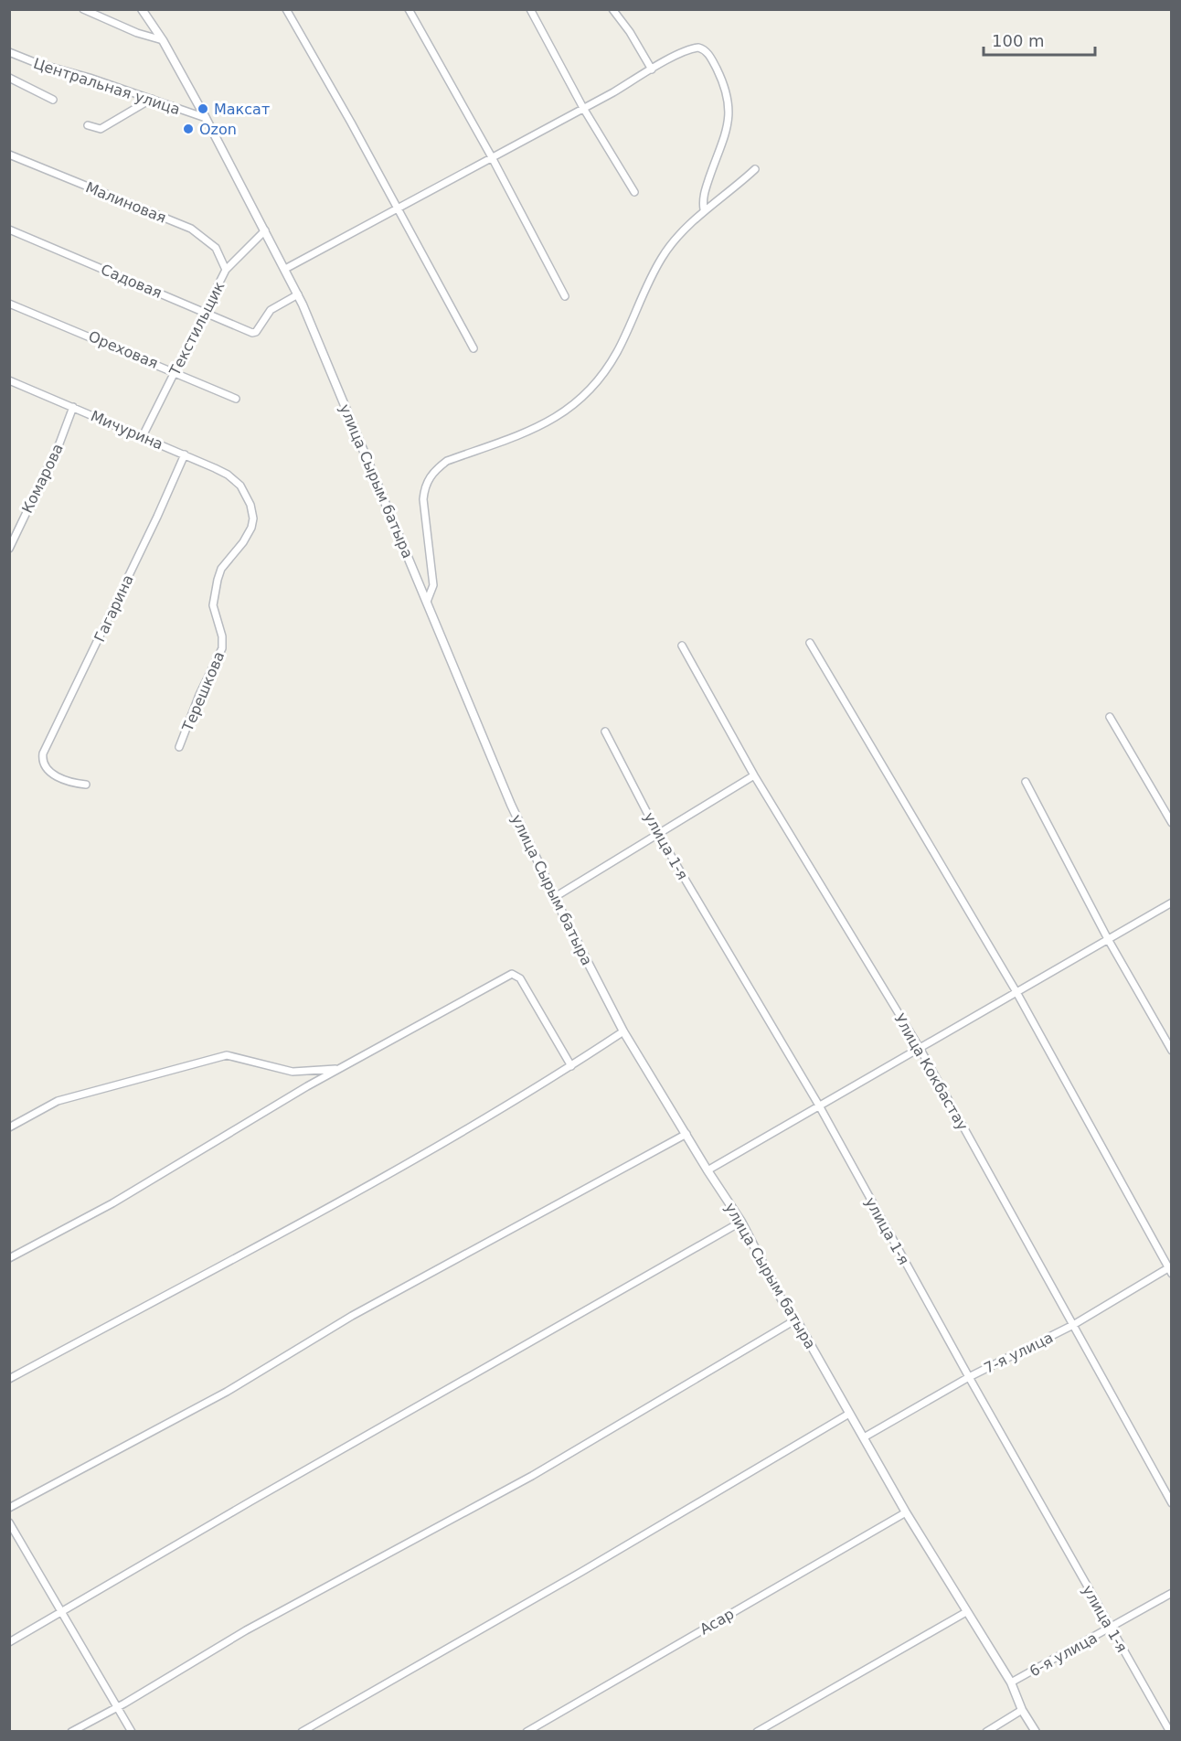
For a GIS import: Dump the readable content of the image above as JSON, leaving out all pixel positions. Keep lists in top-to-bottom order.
{
  "streets": {
    "street": [
      "Центральная улица",
      "Малиновая",
      "Садовая",
      "Текстильщик",
      "Ореховая",
      "Мичурина",
      "Комарова",
      "улица Сырым батыра",
      "Гагарина",
      "Терешкова",
      "улица 1-я",
      "Улица Кокбастау",
      "7-я улица",
      "Асар",
      "6-я улица"
    ]
  },
  "crossings": [
    ["Центральная улица", "улица Сырым батыра"],
    ["Малиновая", "Текстильщик"],
    ["Садовая", "Текстильщик"],
    ["Садовая", "улица Сырым батыра"],
    ["Текстильщик", "Ореховая"],
    ["Текстильщик", "Мичурина"],
    ["Текстильщик", "улица Сырым батыра"],
    ["Мичурина", "Комарова"],
    ["Мичурина", "Гагарина"],
    ["Мичурина", "Терешкова"],
    ["улица Сырым батыра", "7-я улица"],
    ["улица Сырым батыра", "Асар"],
    ["улица Сырым батыра", "6-я улица"],
    ["улица 1-я", "7-я улица"],
    ["улица 1-я", "6-я улица"],
    ["Улица Кокбастау", "7-я улица"]
  ],
  "places": ["Максат", "Ozon"],
  "scale_bar": "100 m"
}
